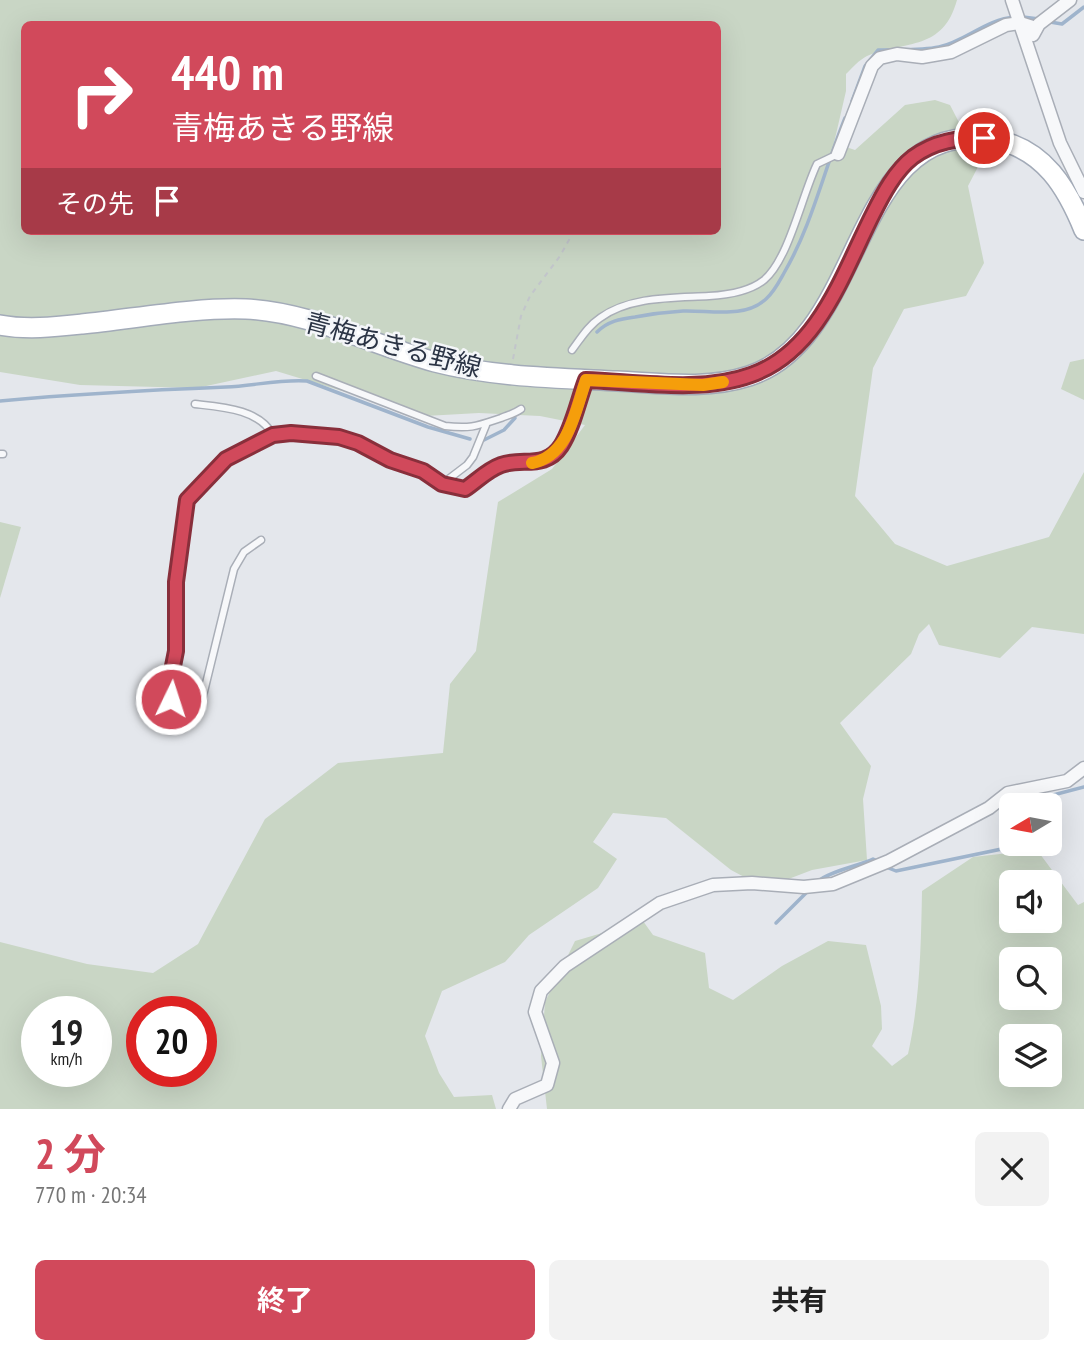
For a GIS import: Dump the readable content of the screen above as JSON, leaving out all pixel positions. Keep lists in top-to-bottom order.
{
  "streets": {
    "main road": ["青梅あきる野線"]
  },
  "north": "left",
  "page": {
    "turn": ["440 m", "青梅あきる野線"],
    "then": "その先",
    "speed": "19 km/h",
    "limit": "20",
    "heading": ["2 分", "770 m · 20:34"],
    "buttons": ["終了", "共有"]
  }
}
